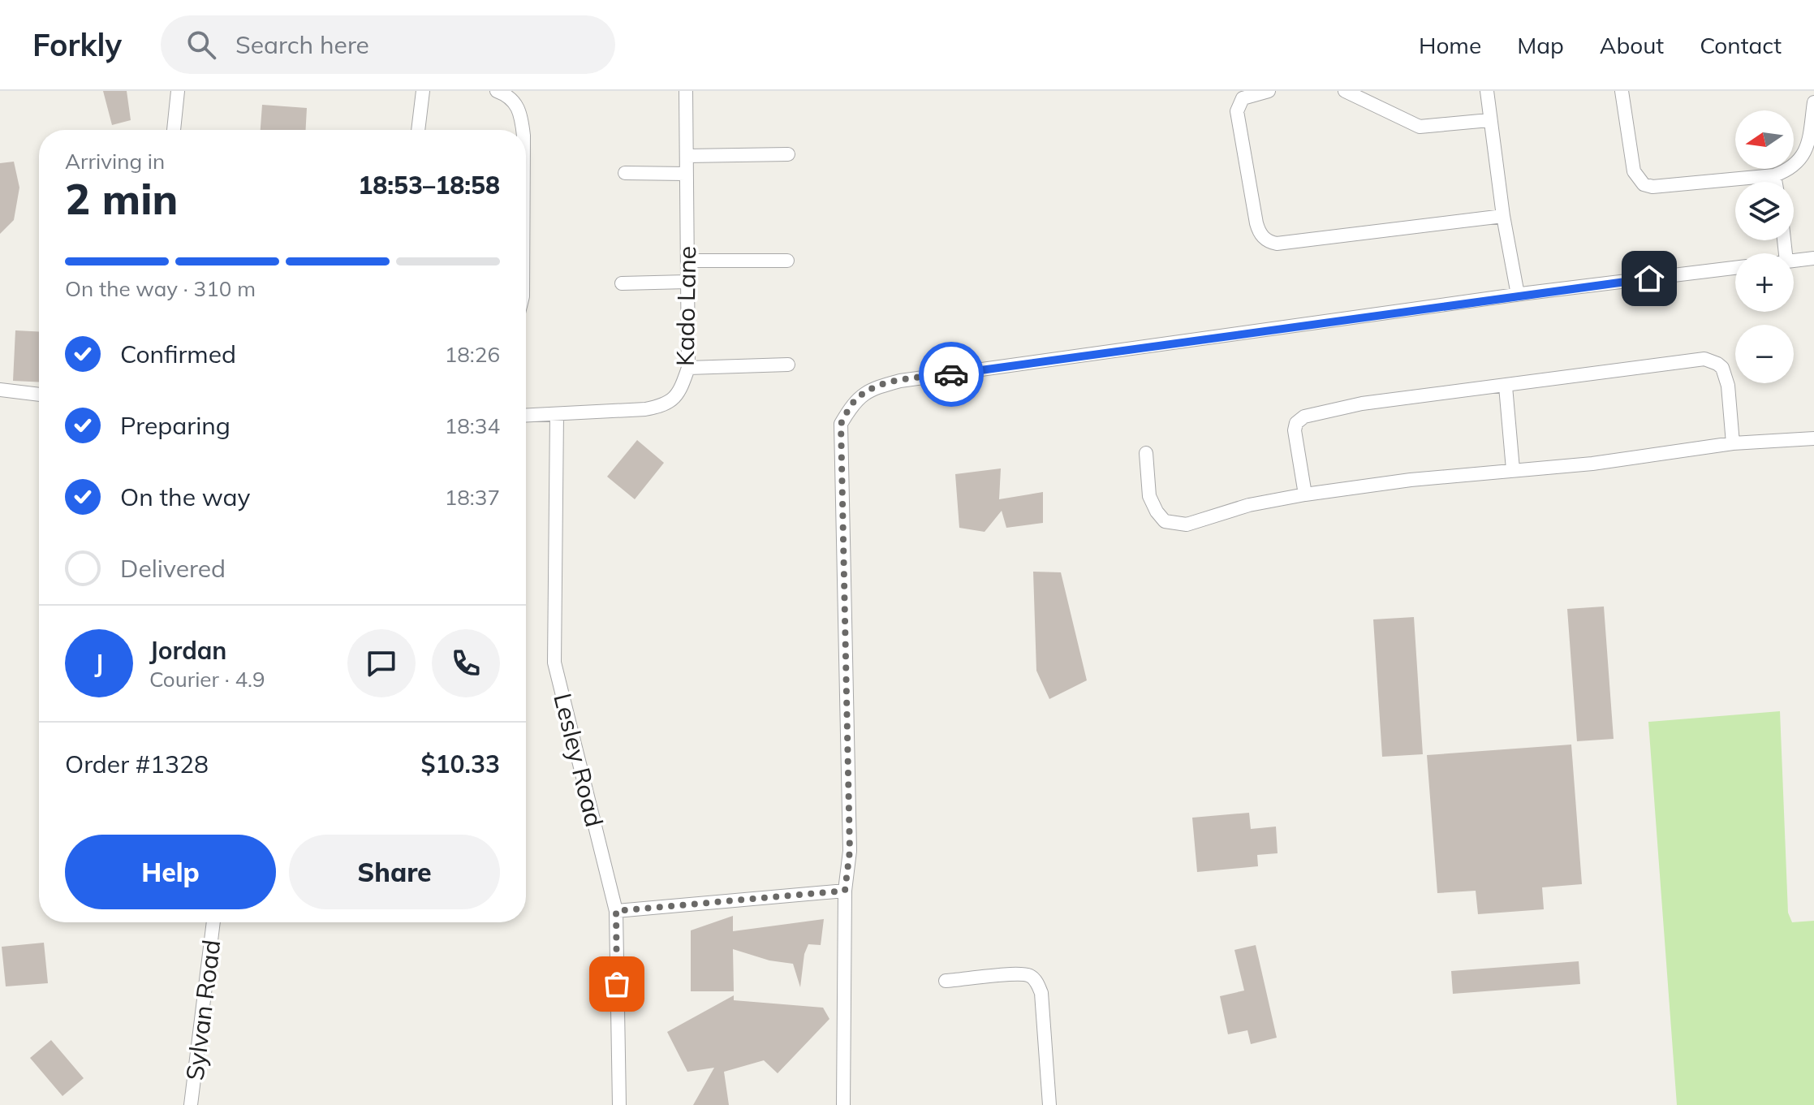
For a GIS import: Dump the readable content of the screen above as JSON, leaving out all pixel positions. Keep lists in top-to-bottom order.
{
  "streets": {
    "street": ["Kado Lane", "Lesley Road", "Sylvan Road"]
  },
  "crossings": [
    ["Kado Lane", "Lesley Road"]
  ],
  "north": "left",
  "page": {
    "header": "Forkly",
    "search": "Search here",
    "nav": [
      "Home",
      "Map",
      "About",
      "Contact"
    ],
    "map_buttons": ["+", "−"],
    "heading": ["2 min", "Arriving in", "18:53–18:58"],
    "panel": [
      "Jordan",
      "Courier · 4.9",
      "Order #1328",
      "$10.33"
    ],
    "bar": "On the way · 310 m",
    "list": [
      ["Confirmed", "18:26"],
      ["Preparing", "18:34"],
      ["On the way", "18:37"],
      "Delivered"
    ],
    "round": "J",
    "buttons": ["Help", "Share"]
  }
}
